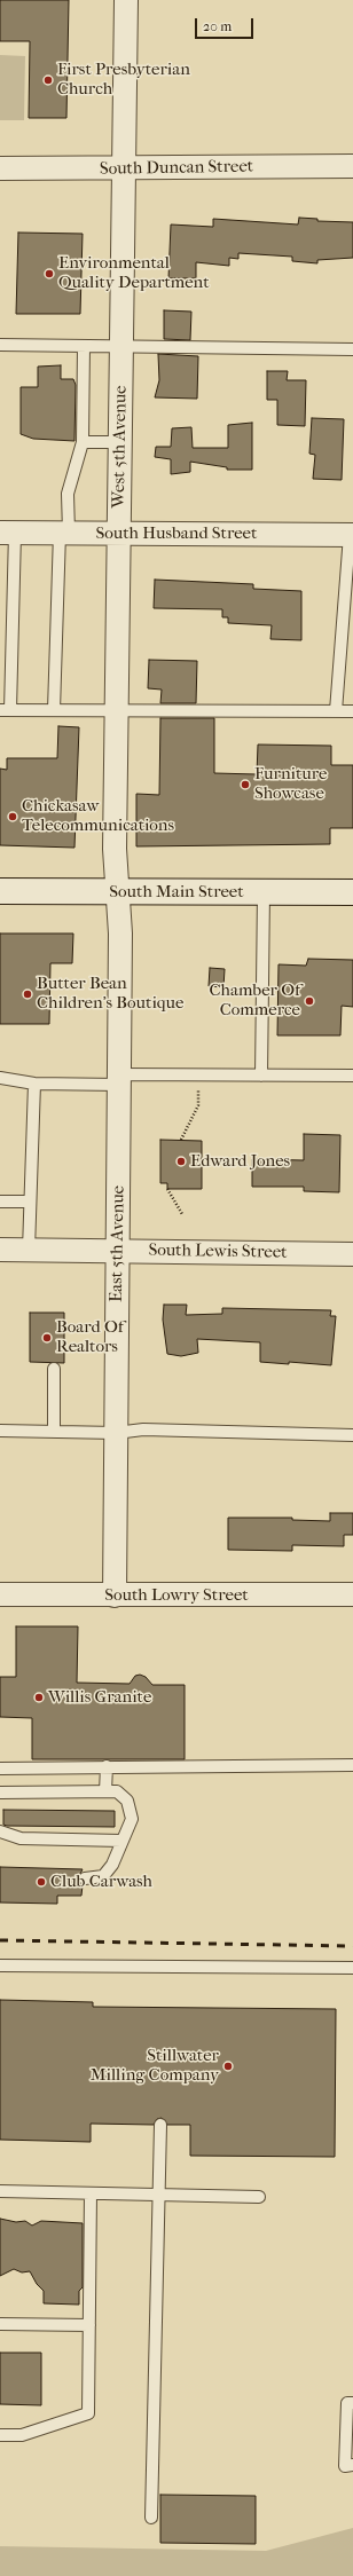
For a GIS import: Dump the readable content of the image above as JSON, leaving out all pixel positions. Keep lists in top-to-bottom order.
{
  "streets": {
    "main road": ["South Main Street"],
    "street": [
      "South Duncan Street",
      "West 5th Avenue",
      "South Husband Street",
      "East 5th Avenue",
      "South Lewis Street",
      "South Lowry Street"
    ]
  },
  "crossings": [
    ["South Duncan Street", "West 5th Avenue"],
    ["West 5th Avenue", "South Husband Street"],
    ["West 5th Avenue", "South Main Street"],
    ["West 5th Avenue", "East 5th Avenue"],
    ["South Main Street", "East 5th Avenue"],
    ["East 5th Avenue", "South Lewis Street"],
    ["East 5th Avenue", "South Lowry Street"]
  ],
  "places": [
    "First Presbyterian Church",
    "Environmental Quality Department",
    "Furniture Showcase",
    "Chickasaw Telecommunications",
    "Butter Bean Children's Boutique",
    "Chamber Of Commerce",
    "Edward Jones",
    "Board Of Realtors",
    "Willis Granite",
    "Club Carwash",
    "Stillwater Milling Company"
  ],
  "scale_bar": "20 m"
}
